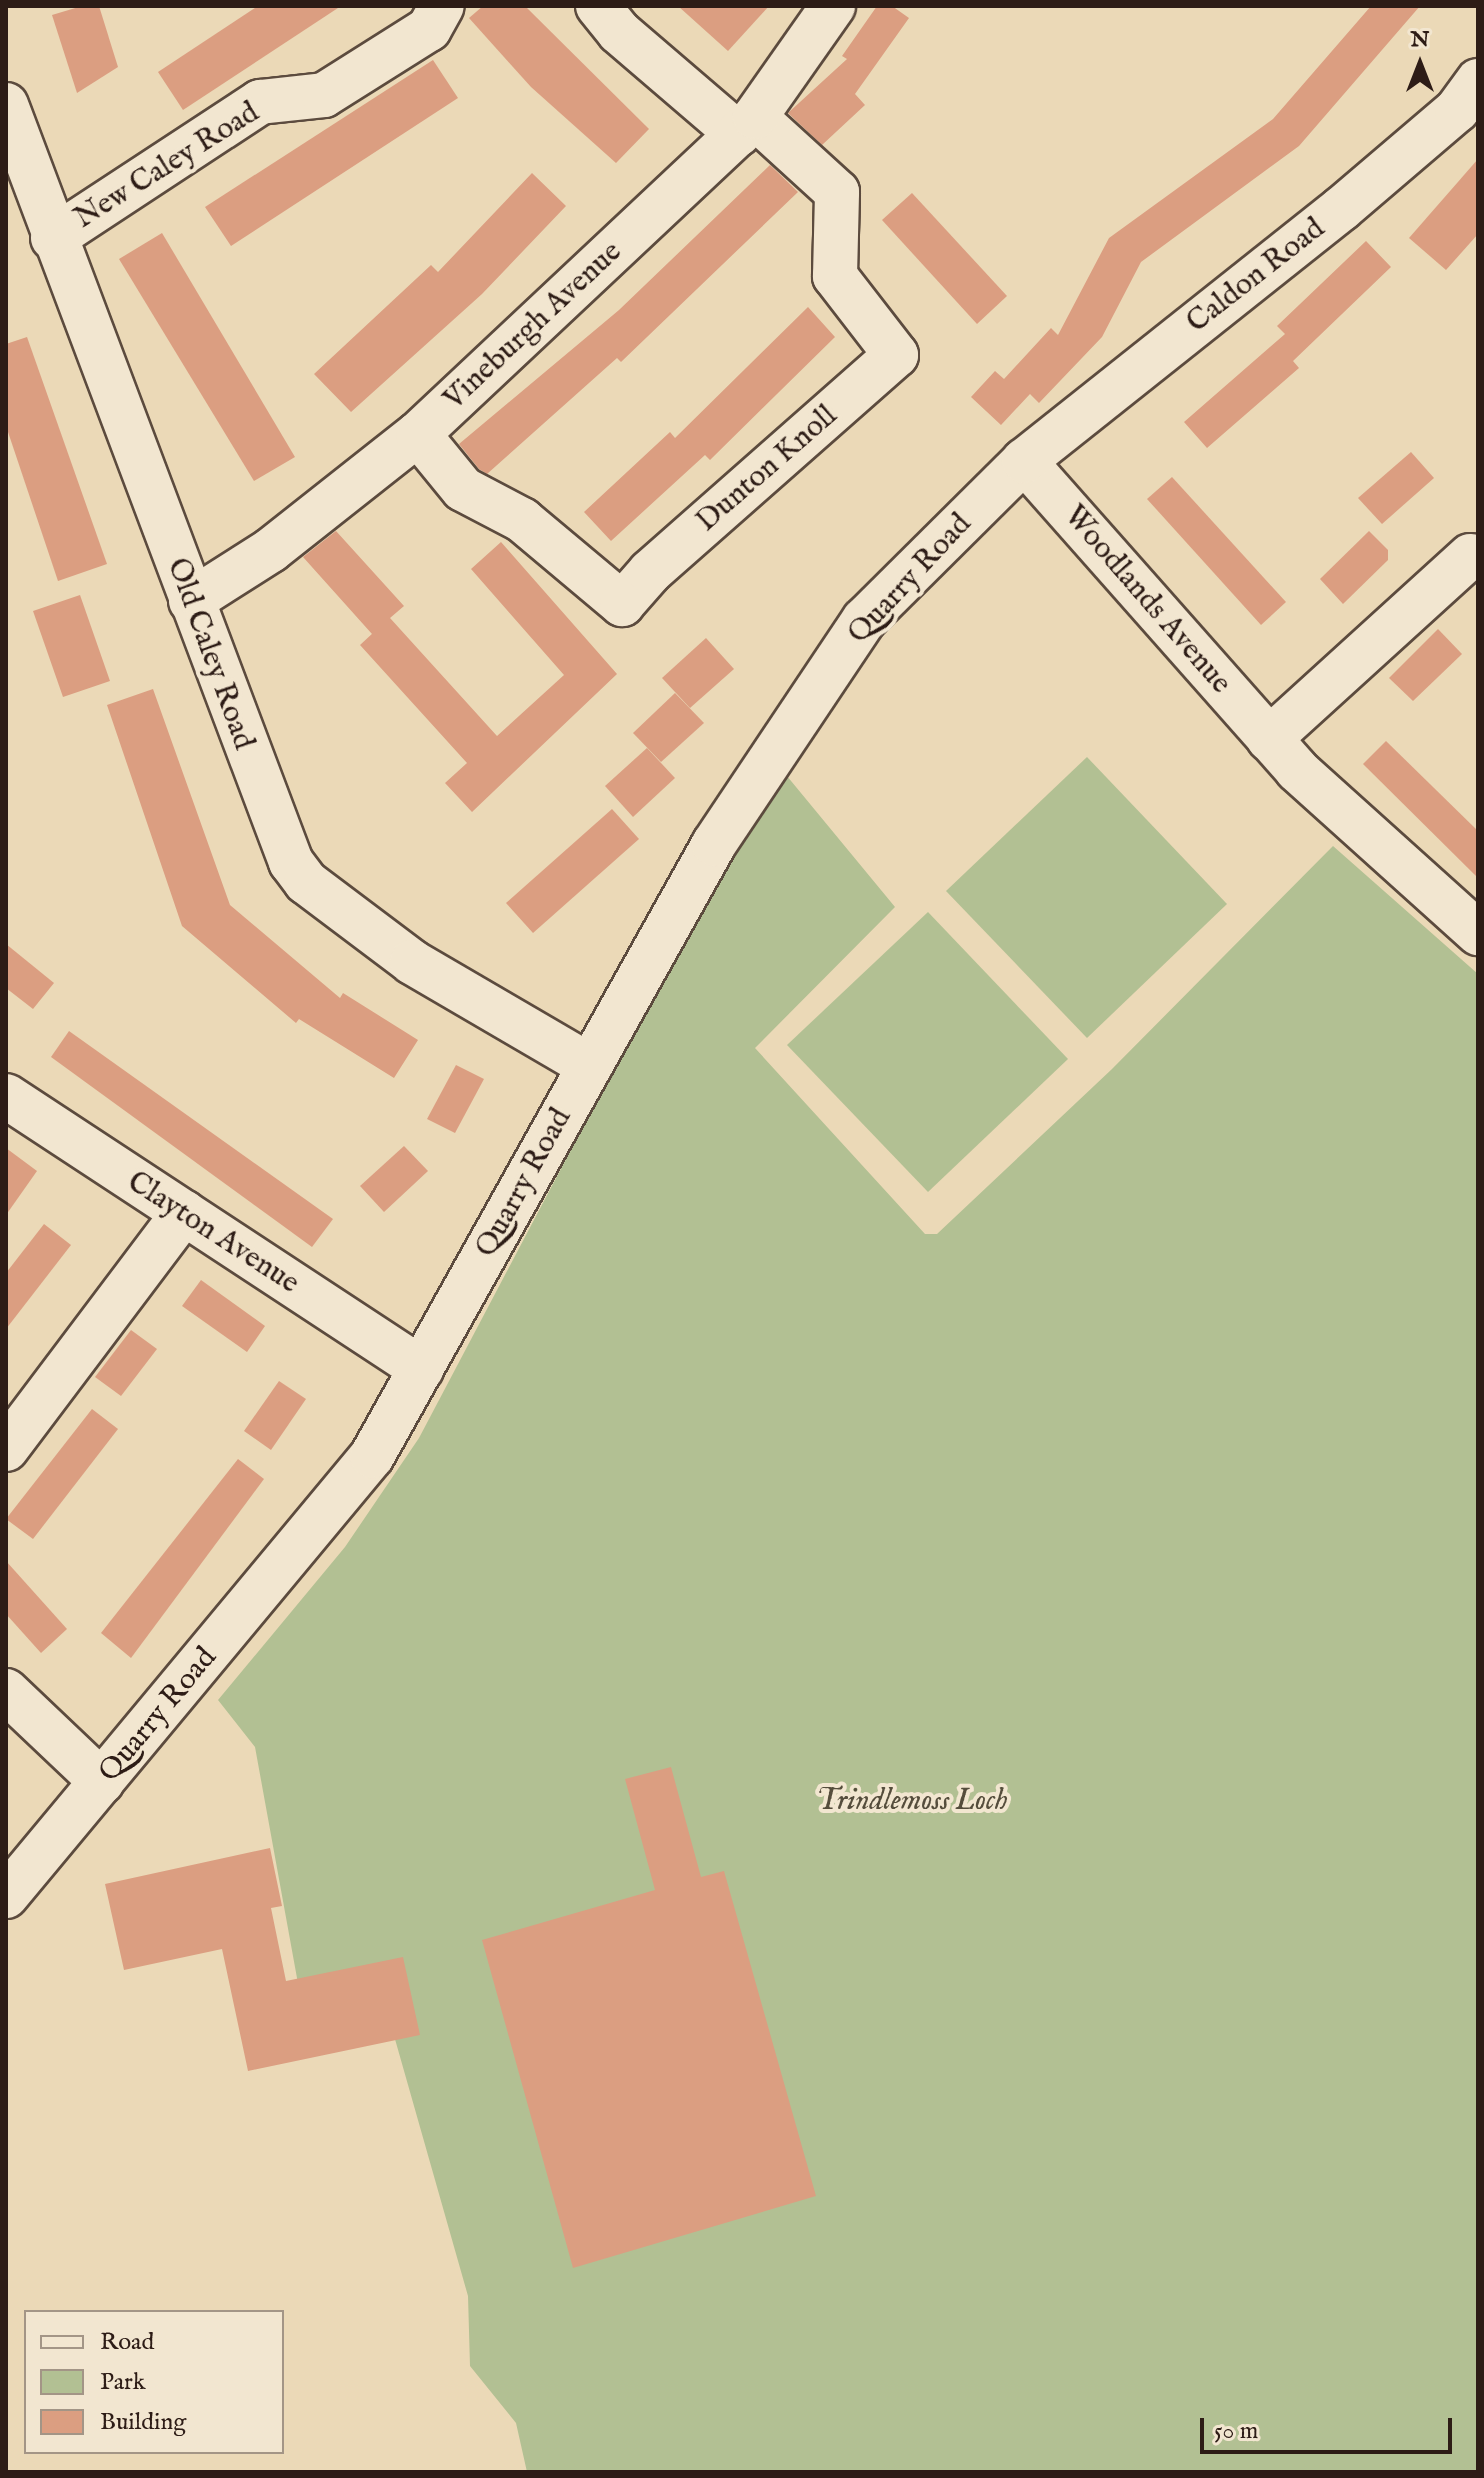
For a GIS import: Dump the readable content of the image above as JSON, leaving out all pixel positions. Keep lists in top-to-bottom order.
{
  "streets": {
    "street": [
      "New Caley Road",
      "Caldon Road",
      "Vineburgh Avenue",
      "Dunton Knoll",
      "Quarry Road",
      "Woodlands Avenue",
      "Old Caley Road",
      "Clayton Avenue"
    ]
  },
  "crossings": [
    ["New Caley Road", "Old Caley Road"],
    ["Caldon Road", "Quarry Road"],
    ["Caldon Road", "Woodlands Avenue"],
    ["Vineburgh Avenue", "Dunton Knoll"],
    ["Vineburgh Avenue", "Old Caley Road"],
    ["Quarry Road", "Woodlands Avenue"],
    ["Quarry Road", "Old Caley Road"],
    ["Quarry Road", "Clayton Avenue"]
  ],
  "parks": ["Trindlemoss Loch"],
  "legend": ["Road", "Park", "Building"],
  "scale_bar": "50 m",
  "north": "top"
}
